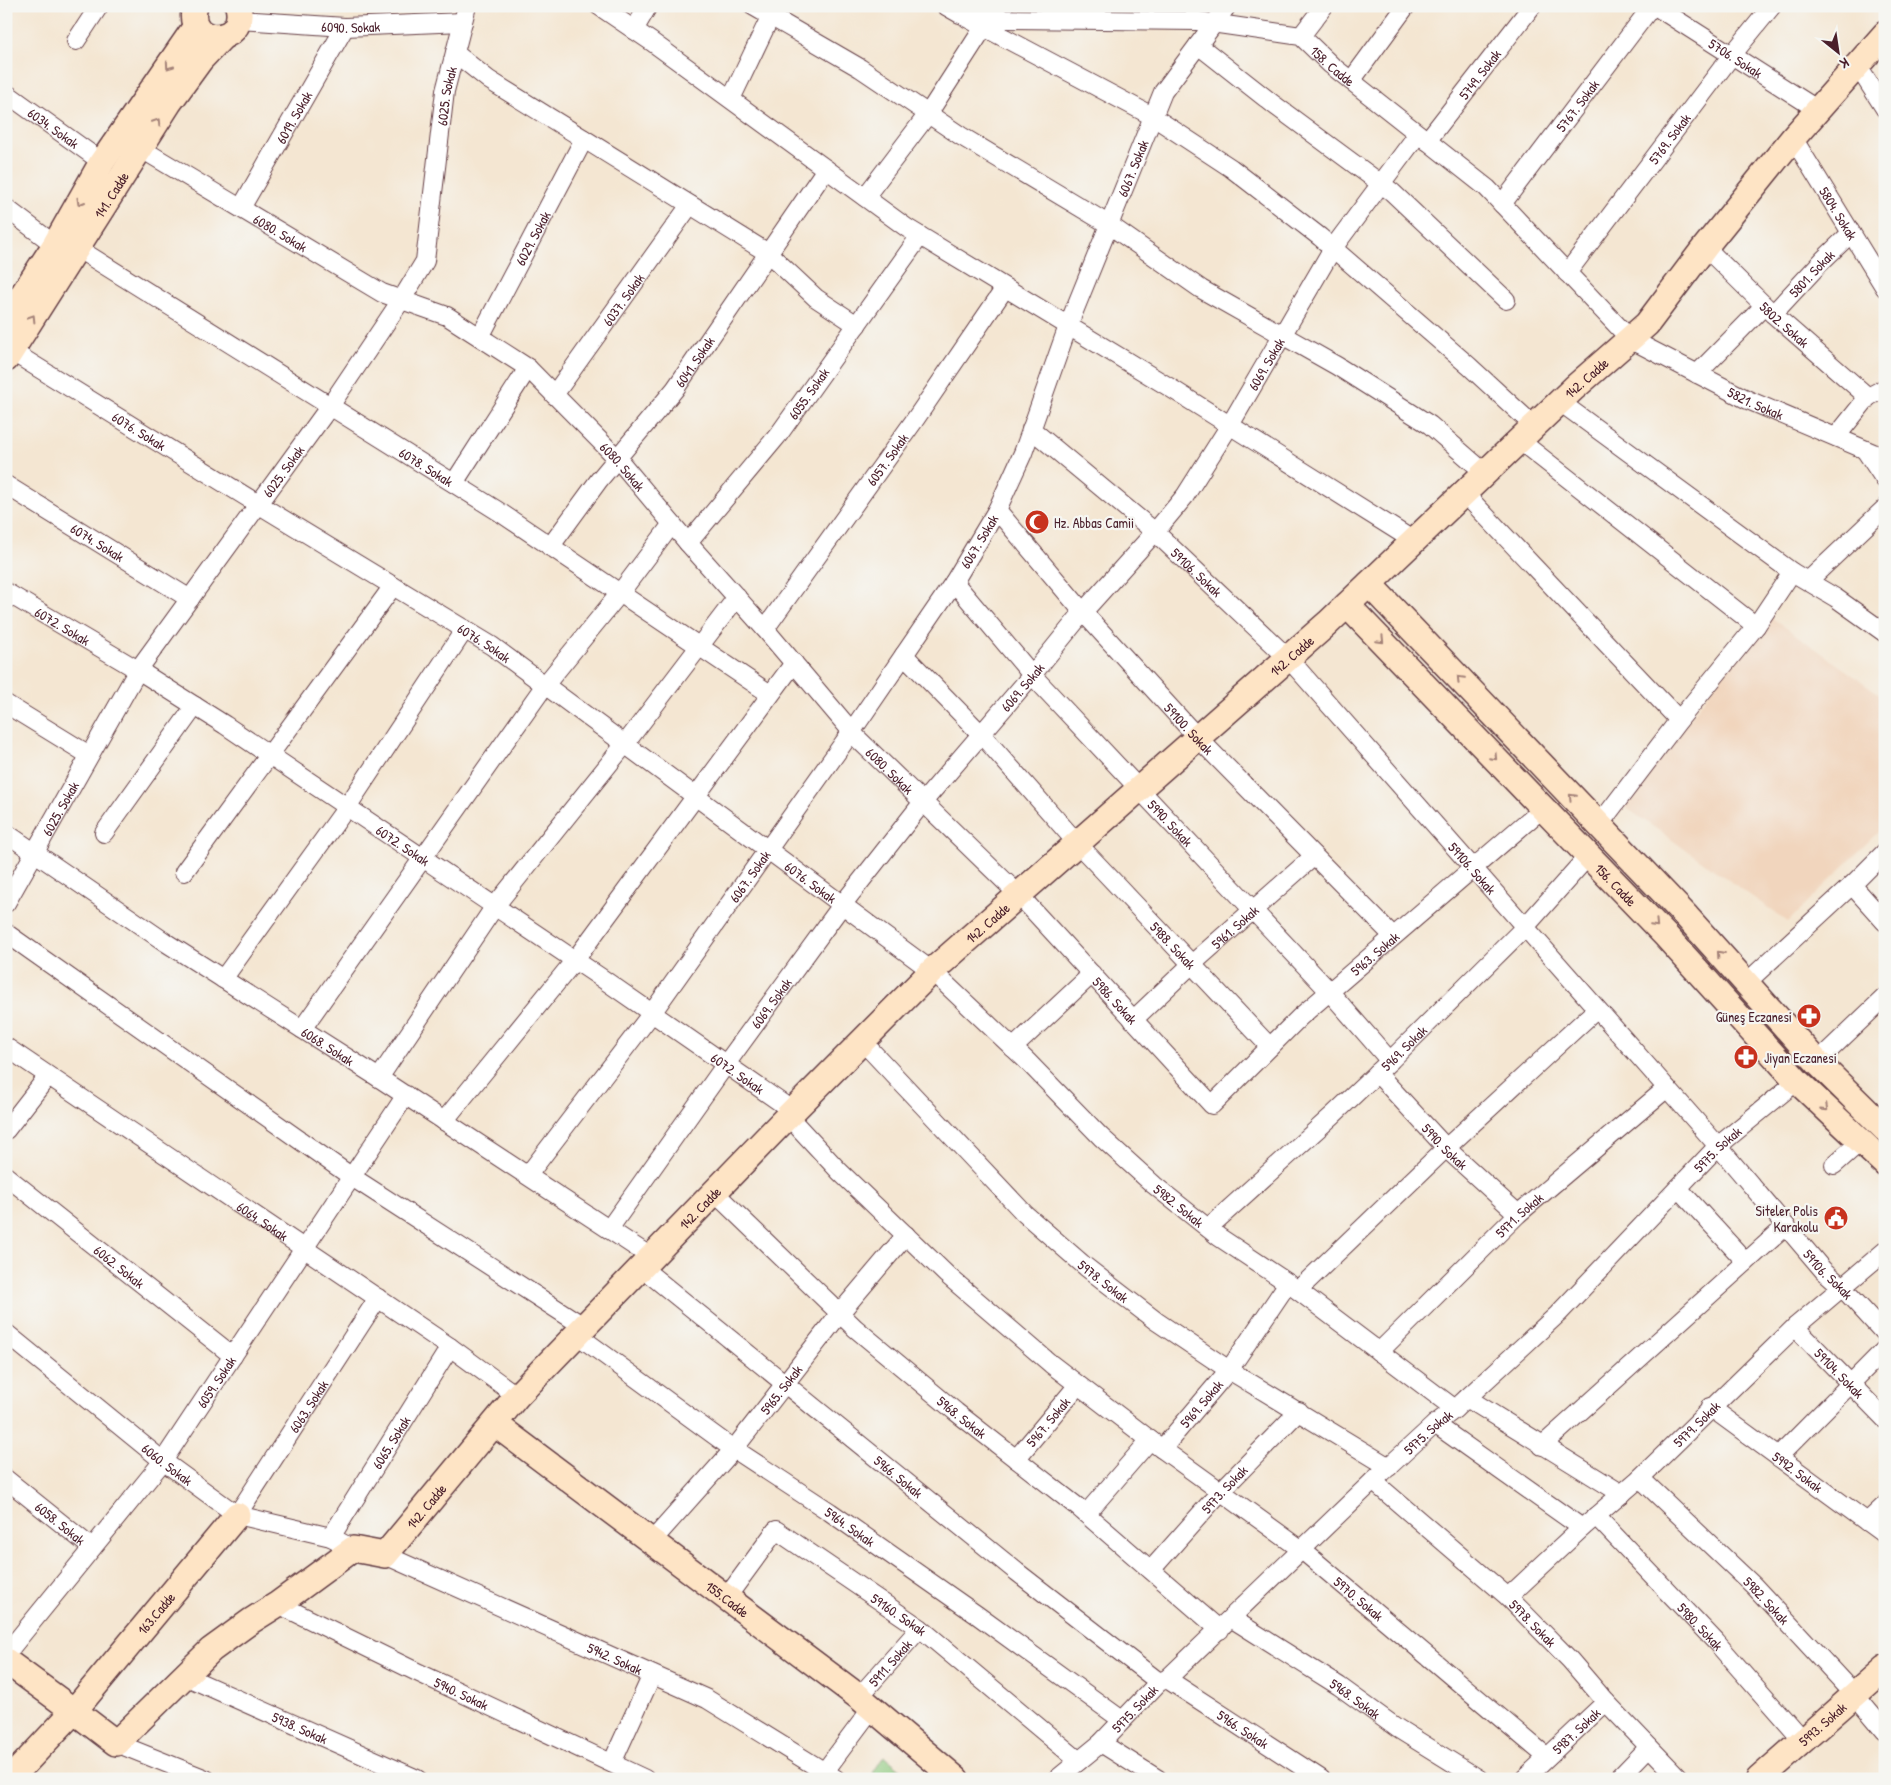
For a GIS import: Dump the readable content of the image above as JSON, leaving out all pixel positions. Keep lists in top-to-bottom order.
{
  "streets": {
    "street": [
      "6090. Sokak",
      "5706. Sokak",
      "158. Cadde",
      "5749. Sokak",
      "6025. Sokak",
      "5767. Sokak",
      "6019. Sokak",
      "6034. Sokak",
      "5769. Sokak",
      "6067. Sokak",
      "141. Cadde",
      "5804. Sokak",
      "6080. Sokak",
      "6029. Sokak",
      "5801. Sokak",
      "6037. Sokak",
      "5802. Sokak",
      "6041. Sokak",
      "6069. Sokak",
      "142. Cadde",
      "6055. Sokak",
      "5821. Sokak",
      "6076. Sokak",
      "6057. Sokak",
      "6078. Sokak",
      "6074. Sokak",
      "59106. Sokak",
      "6072. Sokak",
      "59100. Sokak",
      "5990. Sokak",
      "156. Cadde",
      "5961. Sokak",
      "5988. Sokak",
      "5963. Sokak",
      "5986. Sokak",
      "6068. Sokak",
      "5969. Sokak",
      "5975. Sokak",
      "5982. Sokak",
      "5971. Sokak",
      "6064. Sokak",
      "6062. Sokak",
      "5978. Sokak",
      "59104. Sokak",
      "6059. Sokak",
      "5965. Sokak",
      "6063. Sokak",
      "5968. Sokak",
      "5967. Sokak",
      "5979. Sokak",
      "6065. Sokak",
      "6060. Sokak",
      "5992. Sokak",
      "5966. Sokak",
      "5973. Sokak",
      "6058. Sokak",
      "5964. Sokak",
      "155.Cadde",
      "5970. Sokak",
      "163.Cadde",
      "59160. Sokak",
      "5980. Sokak",
      "5942. Sokak",
      "5911. Sokak",
      "5940. Sokak",
      "5993. Sokak",
      "5938. Sokak",
      "5987. Sokak"
    ]
  },
  "crossings": [
    ["6090. Sokak", "6025. Sokak"],
    ["6090. Sokak", "6019. Sokak"],
    ["6090. Sokak", "141. Cadde"],
    ["5706. Sokak", "5767. Sokak"],
    ["5706. Sokak", "5769. Sokak"],
    ["5706. Sokak", "142. Cadde"],
    ["158. Cadde", "5749. Sokak"],
    ["158. Cadde", "5767. Sokak"],
    ["158. Cadde", "5769. Sokak"],
    ["158. Cadde", "6067. Sokak"],
    ["158. Cadde", "6069. Sokak"],
    ["158. Cadde", "142. Cadde"],
    ["158. Cadde", "5821. Sokak"],
    ["5749. Sokak", "6069. Sokak"],
    ["6025. Sokak", "6080. Sokak"],
    ["6025. Sokak", "6076. Sokak"],
    ["6025. Sokak", "6078. Sokak"],
    ["6025. Sokak", "6074. Sokak"],
    ["6025. Sokak", "6072. Sokak"],
    ["6025. Sokak", "6068. Sokak"],
    ["6019. Sokak", "6080. Sokak"],
    ["6034. Sokak", "141. Cadde"],
    ["6067. Sokak", "6080. Sokak"],
    ["6067. Sokak", "6076. Sokak"],
    ["6067. Sokak", "59106. Sokak"],
    ["6067. Sokak", "6072. Sokak"],
    ["6067. Sokak", "59100. Sokak"],
    ["6067. Sokak", "5990. Sokak"],
    ["6067. Sokak", "5988. Sokak"],
    ["6067. Sokak", "6068. Sokak"],
    ["141. Cadde", "6080. Sokak"],
    ["141. Cadde", "6076. Sokak"],
    ["141. Cadde", "6078. Sokak"],
    ["5804. Sokak", "5801. Sokak"],
    ["5804. Sokak", "142. Cadde"],
    ["6080. Sokak", "6029. Sokak"],
    ["6080. Sokak", "6037. Sokak"],
    ["6080. Sokak", "6041. Sokak"],
    ["6080. Sokak", "6069. Sokak"],
    ["6080. Sokak", "142. Cadde"],
    ["6080. Sokak", "6055. Sokak"],
    ["6080. Sokak", "6057. Sokak"],
    ["6080. Sokak", "5986. Sokak"],
    ["5801. Sokak", "5802. Sokak"],
    ["5801. Sokak", "5821. Sokak"],
    ["5802. Sokak", "142. Cadde"],
    ["6041. Sokak", "6078. Sokak"],
    ["6069. Sokak", "6076. Sokak"],
    ["6069. Sokak", "59106. Sokak"],
    ["6069. Sokak", "6072. Sokak"],
    ["6069. Sokak", "59100. Sokak"],
    ["6069. Sokak", "5990. Sokak"],
    ["6069. Sokak", "5988. Sokak"],
    ["6069. Sokak", "6068. Sokak"],
    ["142. Cadde", "5821. Sokak"],
    ["142. Cadde", "6076. Sokak"],
    ["142. Cadde", "59106. Sokak"],
    ["142. Cadde", "6072. Sokak"],
    ["142. Cadde", "59100. Sokak"],
    ["142. Cadde", "5990. Sokak"],
    ["142. Cadde", "156. Cadde"],
    ["142. Cadde", "5988. Sokak"],
    ["142. Cadde", "5986. Sokak"],
    ["142. Cadde", "6068. Sokak"],
    ["142. Cadde", "5982. Sokak"],
    ["142. Cadde", "6064. Sokak"],
    ["142. Cadde", "5978. Sokak"],
    ["142. Cadde", "5968. Sokak"],
    ["142. Cadde", "5966. Sokak"],
    ["142. Cadde", "5964. Sokak"],
    ["142. Cadde", "155.Cadde"],
    ["142. Cadde", "5942. Sokak"],
    ["6076. Sokak", "5982. Sokak"],
    ["59106. Sokak", "5963. Sokak"],
    ["59106. Sokak", "5969. Sokak"],
    ["59106. Sokak", "5975. Sokak"],
    ["59106. Sokak", "5971. Sokak"],
    ["59106. Sokak", "5979. Sokak"],
    ["6072. Sokak", "5965. Sokak"],
    ["6072. Sokak", "5970. Sokak"],
    ["59100. Sokak", "5961. Sokak"],
    ["59100. Sokak", "5963. Sokak"],
    ["5990. Sokak", "5961. Sokak"],
    ["5990. Sokak", "5963. Sokak"],
    ["5990. Sokak", "5969. Sokak"],
    ["5990. Sokak", "5971. Sokak"],
    ["156. Cadde", "5963. Sokak"],
    ["156. Cadde", "5969. Sokak"],
    ["156. Cadde", "5975. Sokak"],
    ["5961. Sokak", "5988. Sokak"],
    ["5961. Sokak", "5986. Sokak"],
    ["5988. Sokak", "5963. Sokak"],
    ["5963. Sokak", "5986. Sokak"],
    ["6068. Sokak", "6059. Sokak"],
    ["6068. Sokak", "5966. Sokak"],
    ["5969. Sokak", "5982. Sokak"],
    ["5969. Sokak", "5978. Sokak"],
    ["5969. Sokak", "5968. Sokak"],
    ["5969. Sokak", "5970. Sokak"],
    ["5975. Sokak", "5982. Sokak"],
    ["5975. Sokak", "5978. Sokak"],
    ["5975. Sokak", "5968. Sokak"],
    ["5975. Sokak", "5966. Sokak"],
    ["5975. Sokak", "5964. Sokak"],
    ["5975. Sokak", "5970. Sokak"],
    ["5975. Sokak", "59160. Sokak"],
    ["5982. Sokak", "5971. Sokak"],
    ["5982. Sokak", "5979. Sokak"],
    ["5982. Sokak", "5993. Sokak"],
    ["6064. Sokak", "6059. Sokak"],
    ["6064. Sokak", "6063. Sokak"],
    ["6064. Sokak", "6065. Sokak"],
    ["6062. Sokak", "6059. Sokak"],
    ["5978. Sokak", "5979. Sokak"],
    ["5978. Sokak", "5973. Sokak"],
    ["5978. Sokak", "5987. Sokak"],
    ["59104. Sokak", "5979. Sokak"],
    ["6059. Sokak", "6060. Sokak"],
    ["6059. Sokak", "6058. Sokak"],
    ["6059. Sokak", "5964. Sokak"],
    ["5965. Sokak", "5968. Sokak"],
    ["5965. Sokak", "5966. Sokak"],
    ["5965. Sokak", "5964. Sokak"],
    ["5965. Sokak", "155.Cadde"],
    ["5965. Sokak", "5970. Sokak"],
    ["6063. Sokak", "6060. Sokak"],
    ["6063. Sokak", "163.Cadde"],
    ["5968. Sokak", "5967. Sokak"],
    ["5968. Sokak", "5973. Sokak"],
    ["5967. Sokak", "5970. Sokak"],
    ["5979. Sokak", "5992. Sokak"],
    ["5979. Sokak", "5980. Sokak"],
    ["6065. Sokak", "6060. Sokak"],
    ["6060. Sokak", "163.Cadde"],
    ["5973. Sokak", "5970. Sokak"],
    ["155.Cadde", "59160. Sokak"],
    ["155.Cadde", "5911. Sokak"],
    ["5970. Sokak", "5987. Sokak"],
    ["59160. Sokak", "5911. Sokak"],
    ["5980. Sokak", "5993. Sokak"],
    ["5942. Sokak", "5911. Sokak"]
  ],
  "places": {
    "mosque": ["Hz. Abbas Camii"],
    "pharmacy": ["Güneş Eczanesi", "Jiyan Eczanesi"],
    "public building": ["Siteler Polis Karakolu"]
  },
  "north": "bottom right"
}
